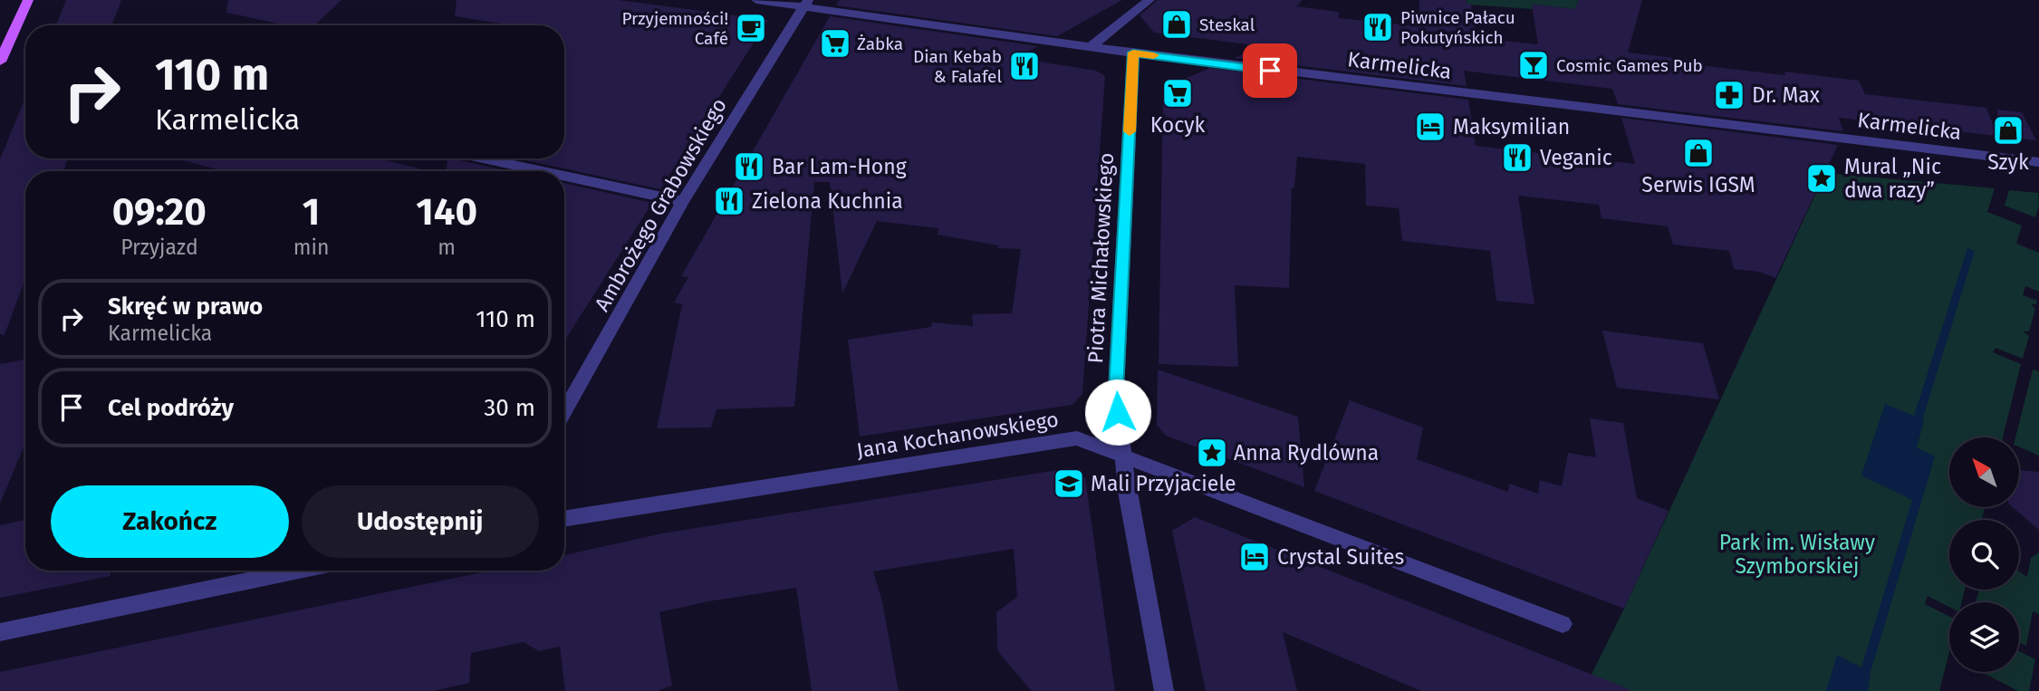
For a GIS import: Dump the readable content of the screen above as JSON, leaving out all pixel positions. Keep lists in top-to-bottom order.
{
  "streets": {
    "street": [
      "Karmelicka",
      "Ambrożego Grabowskiego",
      "Piotra Michałowskiego",
      "Jana Kochanowskiego"
    ]
  },
  "crossings": [
    ["Karmelicka", "Ambrożego Grabowskiego"],
    ["Karmelicka", "Piotra Michałowskiego"],
    ["Piotra Michałowskiego", "Jana Kochanowskiego"]
  ],
  "parks": ["Park im. Wisławy Szymborskiej"],
  "places": {
    "shop": ["Steskal", "Szyk", "Serwis IGSM"],
    "restaurant": [
      "Piwnice Pałacu Pokutyńskich",
      "Dian Kebab & Falafel",
      "Veganic",
      "Bar Lam-Hong",
      "Zielona Kuchnia"
    ],
    "cafe": ["Przyjemności! Café"],
    "supermarket": ["Żabka", "Kocyk"],
    "bar": ["Cosmic Games Pub"],
    "pharmacy": ["Dr. Max"],
    "hotel": ["Maksymilian", "Crystal Suites"],
    "place": ["Mural „Nic dwa razy”", "Anna Rydlówna"],
    "school or university": ["Mali Przyjaciele"]
  },
  "north": "top left",
  "page": {
    "turn": ["110 m", "Karmelicka"],
    "eta": [
      "09:20",
      "Przyjazd",
      "1",
      "min",
      "140",
      "m"
    ],
    "list": [
      {
        "name": "Skręć w prawo",
        "note": "Karmelicka",
        "value": "110 m"
      },
      {
        "name": "Cel podróży",
        "value": "30 m"
      }
    ],
    "buttons": ["Zakończ", "Udostępnij"]
  }
}
